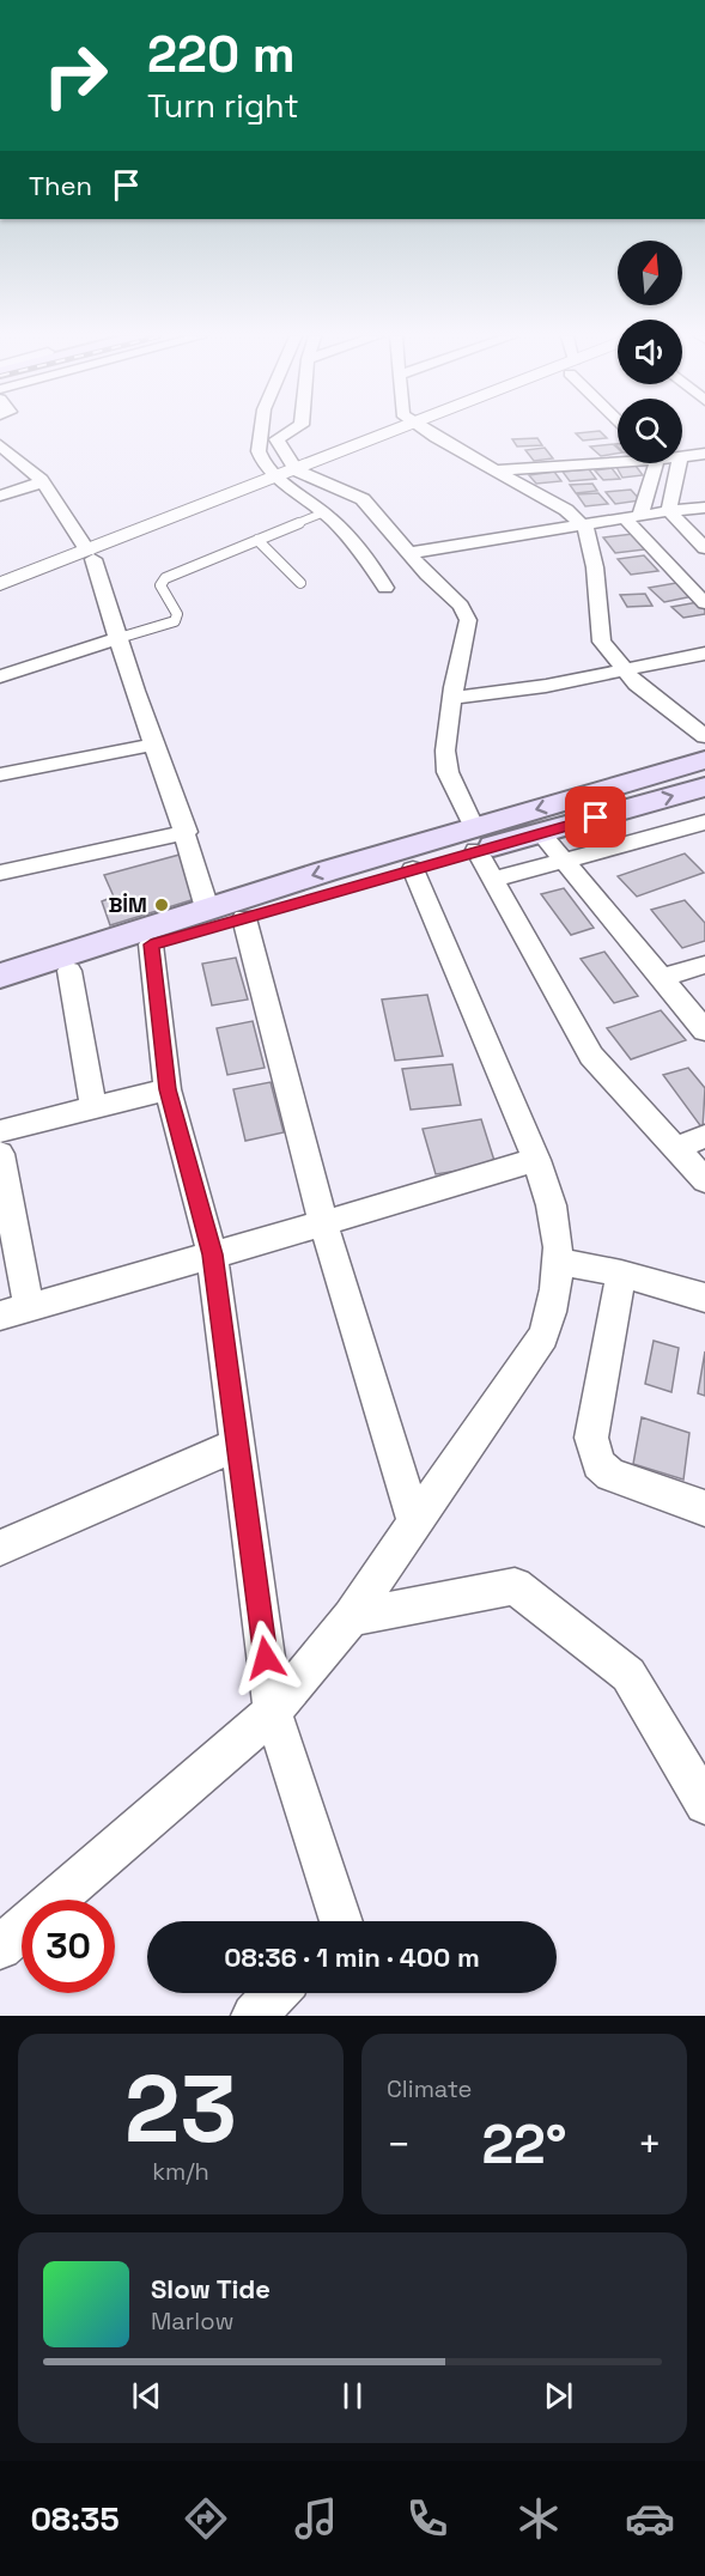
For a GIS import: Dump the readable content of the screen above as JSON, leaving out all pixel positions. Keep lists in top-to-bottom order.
{
  "places": ["BİM"],
  "north": "top",
  "page": {
    "turn": ["220 m", "Turn right"],
    "then": "Then",
    "limit": "30",
    "trip": "08:36 · 1 min · 400 m",
    "tile": [
      ["23", "km/h"],
      "Climate"
    ],
    "heat": ["−", "22°", "+"],
    "song": ["Slow Tide", "Marlow"],
    "tabs": "08:35"
  }
}
